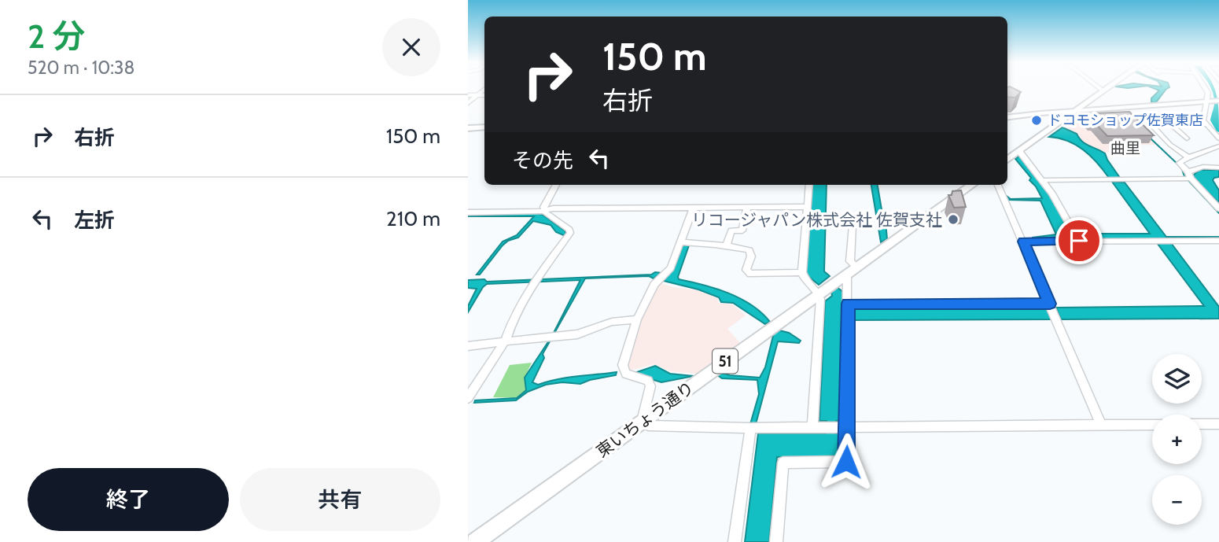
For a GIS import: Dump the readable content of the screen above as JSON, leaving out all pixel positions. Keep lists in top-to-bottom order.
{
  "streets": {
    "main road": ["51", "東いちょう通り"]
  },
  "districts": ["曲里"],
  "places": ["ドコモショップ佐賀東店", "リコージャパン株式会社 佐賀支社"],
  "page": {
    "heading": ["2 分", "520 m · 10:38"],
    "turn": ["150 m", "右折"],
    "list": [
      {
        "name": "右折",
        "value": "150 m"
      },
      {
        "name": "左折",
        "value": "210 m"
      }
    ],
    "then": "その先",
    "map_buttons": ["+", "−"],
    "buttons": ["終了", "共有"]
  }
}
